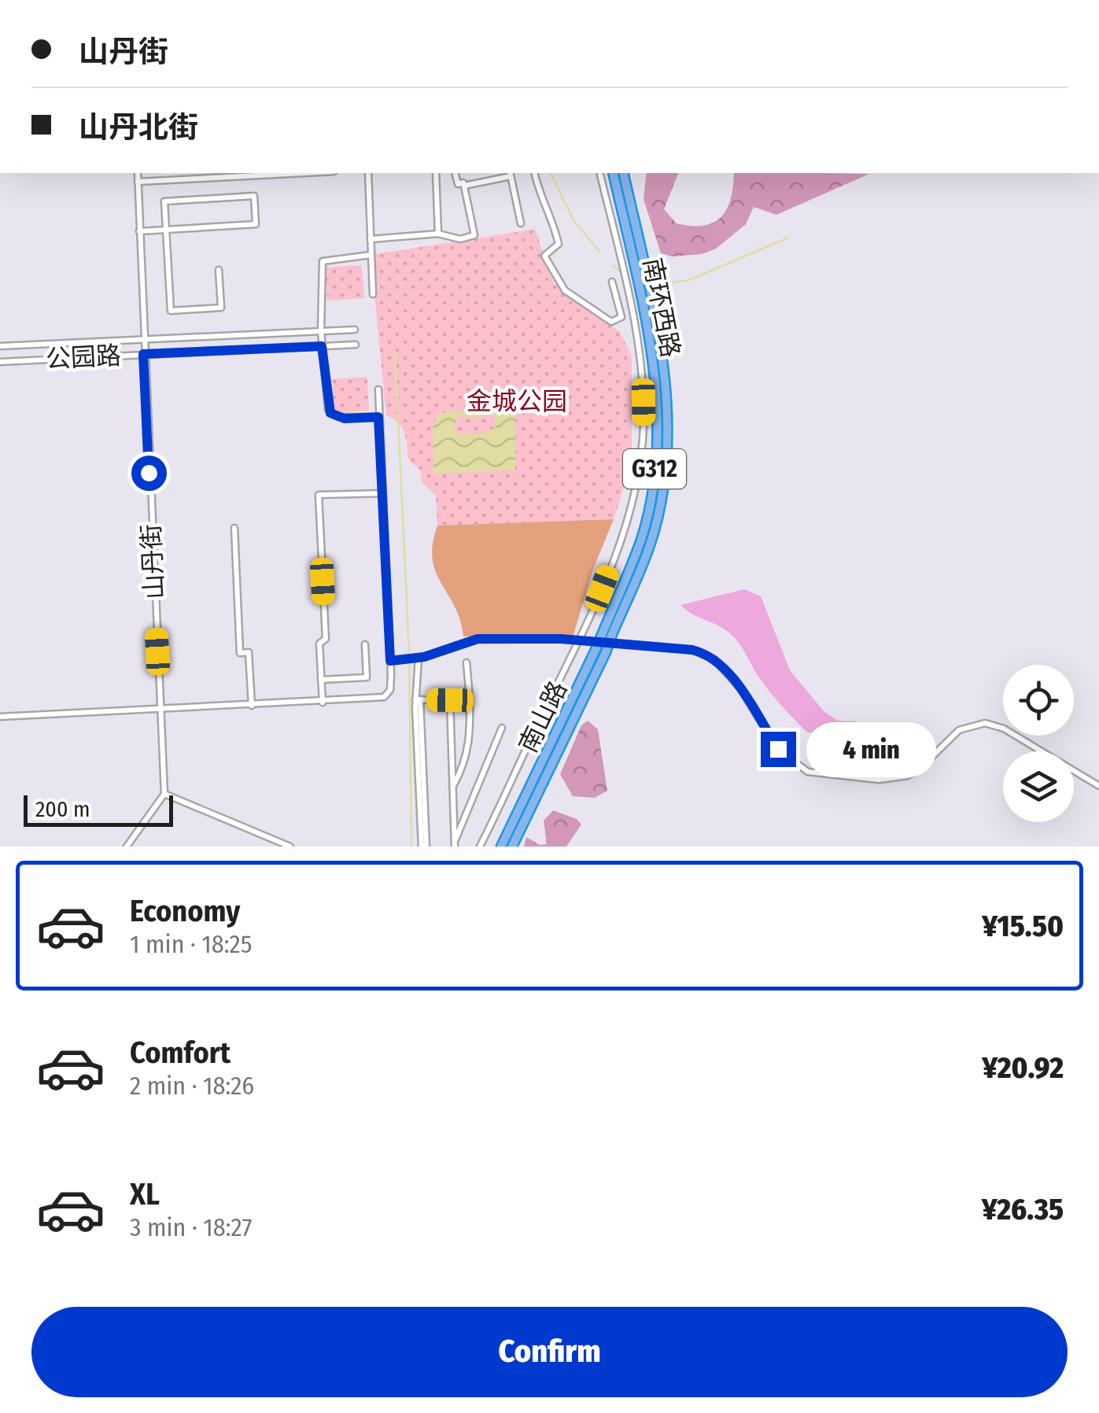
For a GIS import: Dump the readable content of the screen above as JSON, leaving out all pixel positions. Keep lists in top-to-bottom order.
{
  "streets": {
    "highway": ["南环西路", "G312"],
    "street": ["公园路", "山丹街", "南山路"]
  },
  "crossings": [
    ["公园路", "山丹街"]
  ],
  "parks": ["金城公园"],
  "scale_bar": "200 m",
  "page": {
    "banner": ["山丹街", "山丹北街"],
    "bubble": "4 min",
    "scale": "200 m",
    "list": [
      {
        "name": "Economy",
        "note": "1 min · 18:25",
        "value": "¥15.50"
      },
      {
        "name": "Comfort",
        "note": "2 min · 18:26",
        "value": "¥20.92"
      },
      {
        "name": "XL",
        "note": "3 min · 18:27",
        "value": "¥26.35"
      }
    ],
    "buttons": "Confirm"
  }
}
